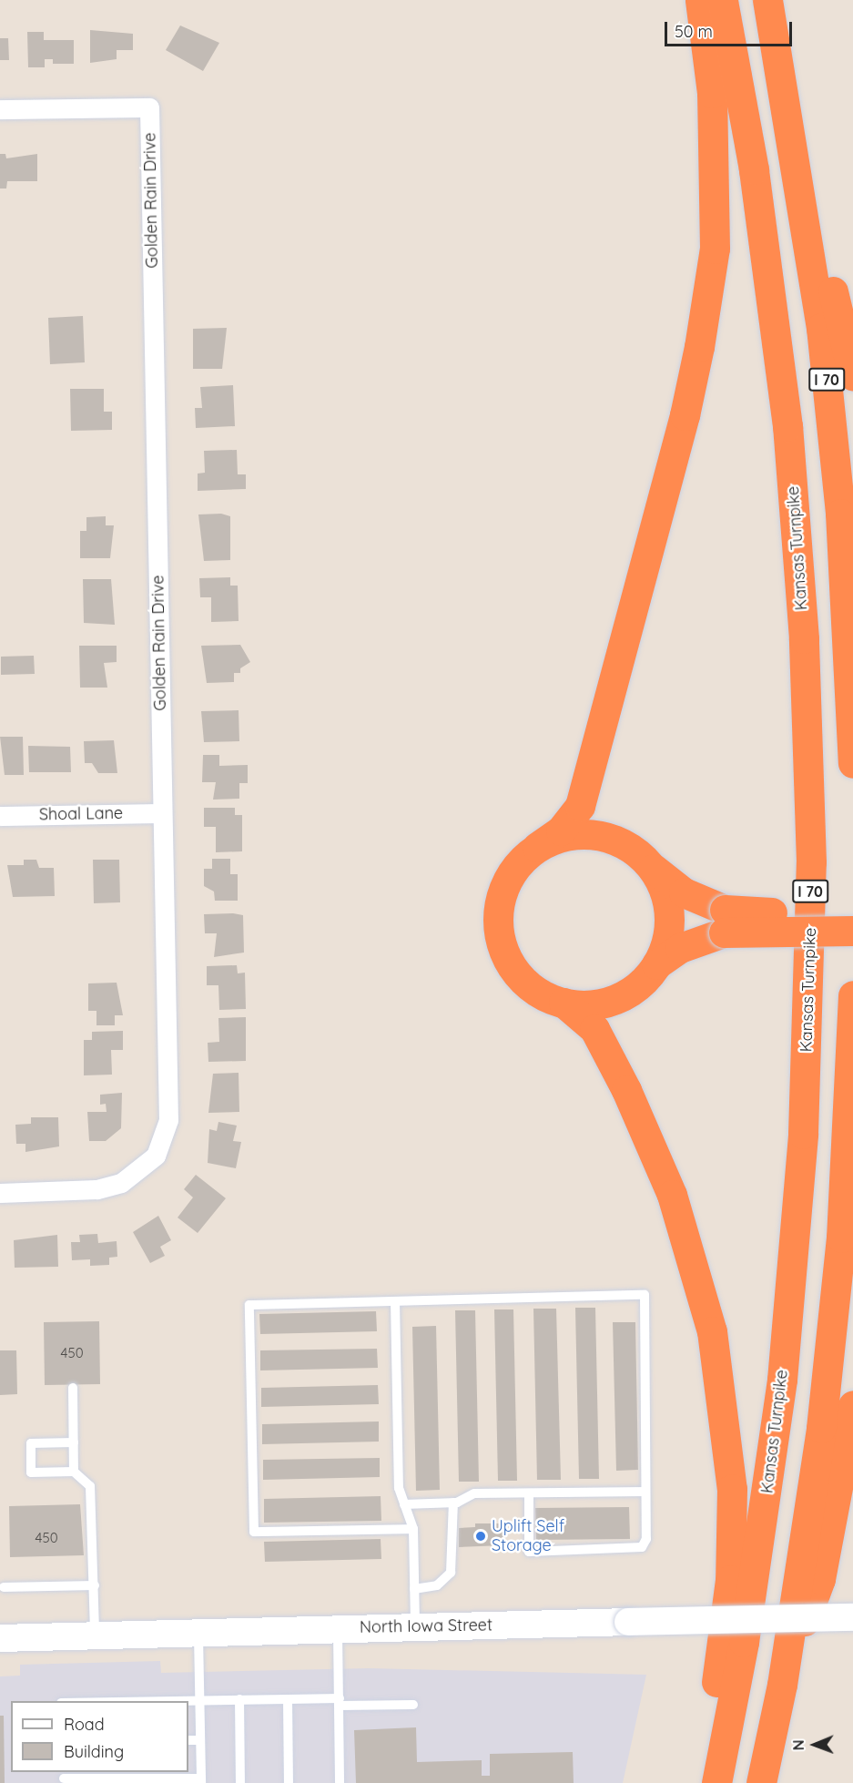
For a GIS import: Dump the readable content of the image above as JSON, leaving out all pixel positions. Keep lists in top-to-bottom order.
{
  "streets": {
    "highway": ["I 70", "Kansas Turnpike"],
    "main road": ["North Iowa Street"],
    "street": ["Golden Rain Drive", "Shoal Lane"]
  },
  "crossings": [
    ["Golden Rain Drive", "Shoal Lane"]
  ],
  "places": ["Uplift Self Storage"],
  "house_numbers": ["450", "450"],
  "legend": ["Road", "Building"],
  "scale_bar": "50 m",
  "north": "left"
}
